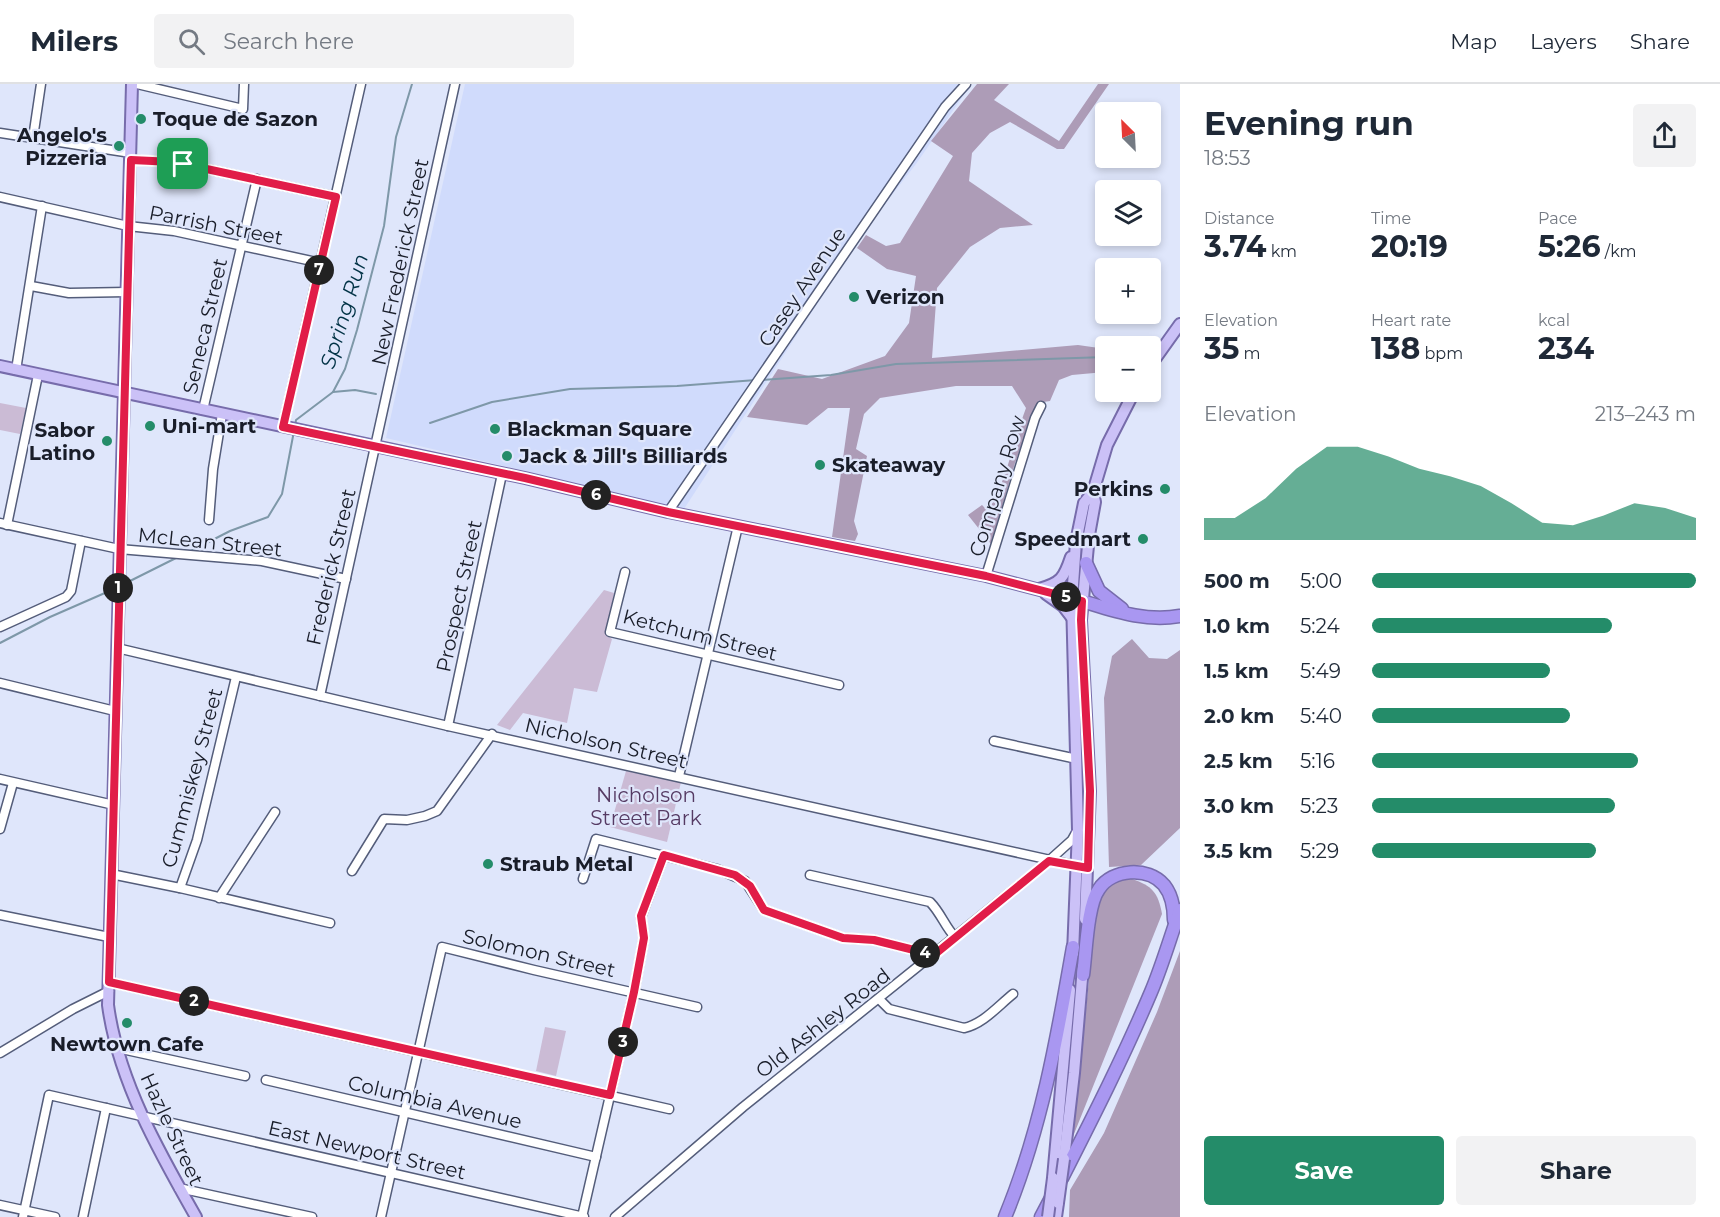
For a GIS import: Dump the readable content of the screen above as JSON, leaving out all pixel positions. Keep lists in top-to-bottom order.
{
  "streets": {
    "main road": ["Hazle Street"],
    "street": [
      "Parrish Street",
      "New Frederick Street",
      "Casey Avenue",
      "Seneca Street",
      "Company Row",
      "McLean Street",
      "Frederick Street",
      "Prospect Street",
      "Ketchum Street",
      "Nicholson Street",
      "Cummiskey Street",
      "Solomon Street",
      "Old Ashley Road",
      "Columbia Avenue",
      "East Newport Street"
    ]
  },
  "crossings": [
    ["Parrish Street", "Seneca Street"],
    ["Parrish Street", "Hazle Street"],
    ["New Frederick Street", "Frederick Street"],
    ["McLean Street", "Frederick Street"],
    ["McLean Street", "Hazle Street"],
    ["Frederick Street", "Nicholson Street"],
    ["Prospect Street", "Nicholson Street"],
    ["Nicholson Street", "Cummiskey Street"],
    ["Nicholson Street", "Old Ashley Road"],
    ["Nicholson Street", "Hazle Street"],
    ["Hazle Street", "East Newport Street"]
  ],
  "water": ["Spring Run"],
  "parks": ["Nicholson Street Park"],
  "places": [
    "Toque de Sazon",
    "Angelo's Pizzeria",
    "Verizon",
    "Uni-mart",
    "Blackman Square",
    "Sabor Latino",
    "Jack & Jill's Billiards",
    "Skateaway",
    "Perkins",
    "Speedmart",
    "Straub Metal",
    "Newtown Cafe"
  ],
  "north": "top left",
  "page": {
    "header": "Milers",
    "search": "Search here",
    "nav": ["Map", "Layers", "Share"],
    "heading": ["Evening run", "18:53"],
    "map_buttons": ["+", "−"],
    "stats": [
      ["Distance", "3.74 km"],
      ["Time", "20:19"],
      ["Pace", "5:26 /km"],
      ["Elevation", "35 m"],
      ["Heart rate", "138 bpm"],
      ["kcal", "234"]
    ],
    "pins": [
      "7",
      "6",
      "1",
      "5",
      "4",
      "2",
      "3"
    ],
    "chart": ["Elevation", "213–243 m"],
    "list": [
      {
        "name": "500 m",
        "note": "5:00"
      },
      {
        "name": "1.0 km",
        "note": "5:24"
      },
      {
        "name": "1.5 km",
        "note": "5:49"
      },
      {
        "name": "2.0 km",
        "note": "5:40"
      },
      {
        "name": "2.5 km",
        "note": "5:16"
      },
      {
        "name": "3.0 km",
        "note": "5:23"
      },
      {
        "name": "3.5 km",
        "note": "5:29"
      }
    ],
    "buttons": ["Save", "Share"]
  }
}
